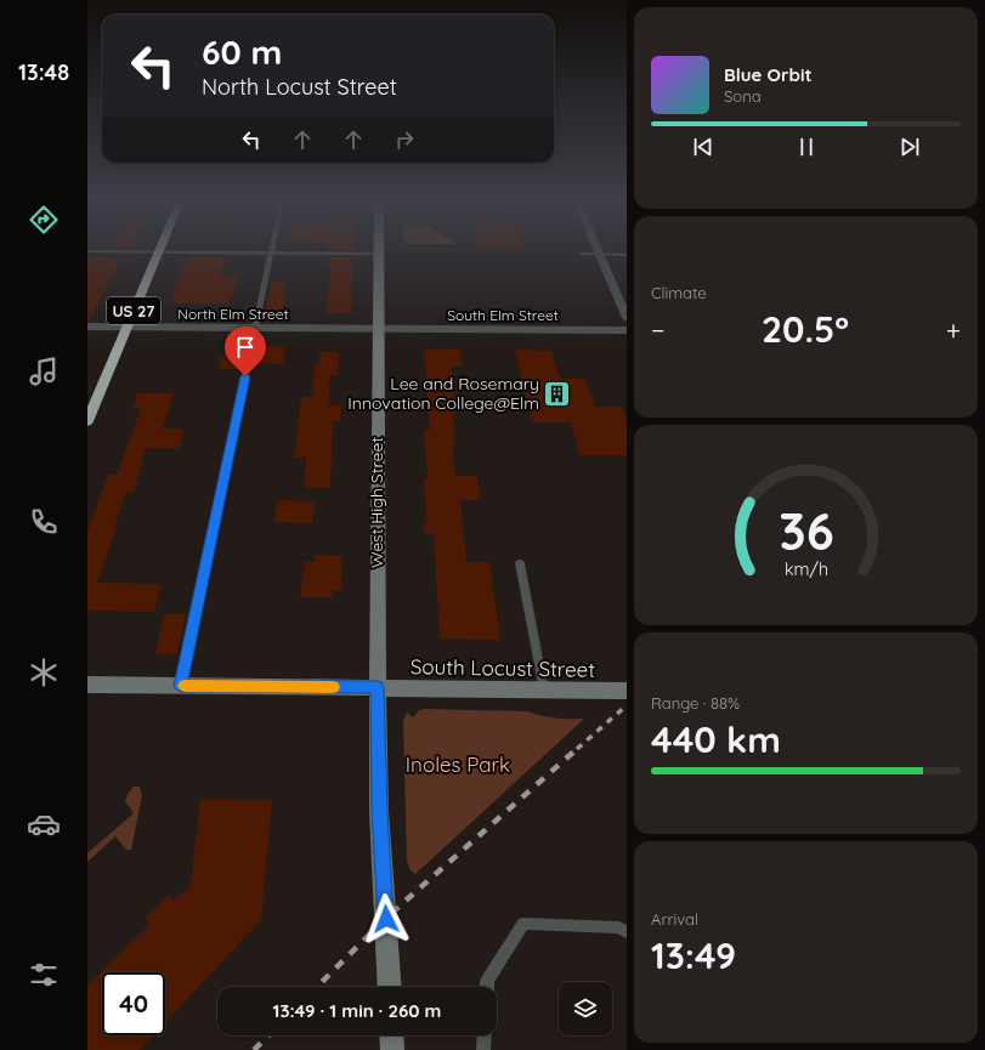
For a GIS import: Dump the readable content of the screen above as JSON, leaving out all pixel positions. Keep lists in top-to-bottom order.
{
  "streets": {
    "highway": ["US 27"],
    "street": [
      "North Elm Street",
      "South Elm Street",
      "West High Street",
      "South Locust Street"
    ]
  },
  "crossings": [
    ["US 27", "North Elm Street"],
    ["North Elm Street", "South Elm Street"],
    ["North Elm Street", "West High Street"],
    ["South Elm Street", "West High Street"],
    ["West High Street", "South Locust Street"]
  ],
  "parks": ["Inoles Park"],
  "places": {
    "building": ["Lee and Rosemary Innovation College@Elm"]
  },
  "page": {
    "tabs": "13:48",
    "turn": ["60 m", "North Locust Street"],
    "song": ["Blue Orbit", "Sona"],
    "tile": [
      "Climate",
      ["Range · 88%", "440 km"],
      ["Arrival", "13:49"]
    ],
    "heat": ["−", "20.5°", "+"],
    "limit": "40",
    "trip": "13:49 · 1 min · 260 m",
    "gauge": ["36", "km/h"]
  }
}
